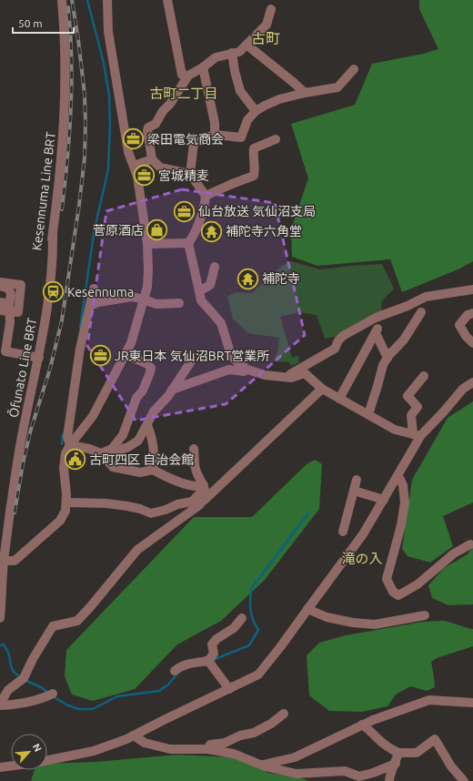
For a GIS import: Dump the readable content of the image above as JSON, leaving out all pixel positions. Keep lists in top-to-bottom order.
{
  "streets": {
    "street": ["Kesennuma Line BRT", "Ōfunato Line BRT"]
  },
  "crossings": [
    ["Kesennuma Line BRT", "Ōfunato Line BRT"]
  ],
  "districts": ["古町", "古町二丁目", "滝の入"],
  "places": {
    "office": [
      "梁田電気商会",
      "宮城精麦",
      "仙台放送 気仙沼支局",
      "JR東日本 気仙沼BRT営業所"
    ],
    "shop": ["菅原酒店"],
    "temple": ["補陀寺六角堂", "補陀寺"],
    "station": ["Kesennuma"],
    "public building": ["古町四区 自治会館"]
  },
  "scale_bar": "50 m",
  "north": "top right"
}
